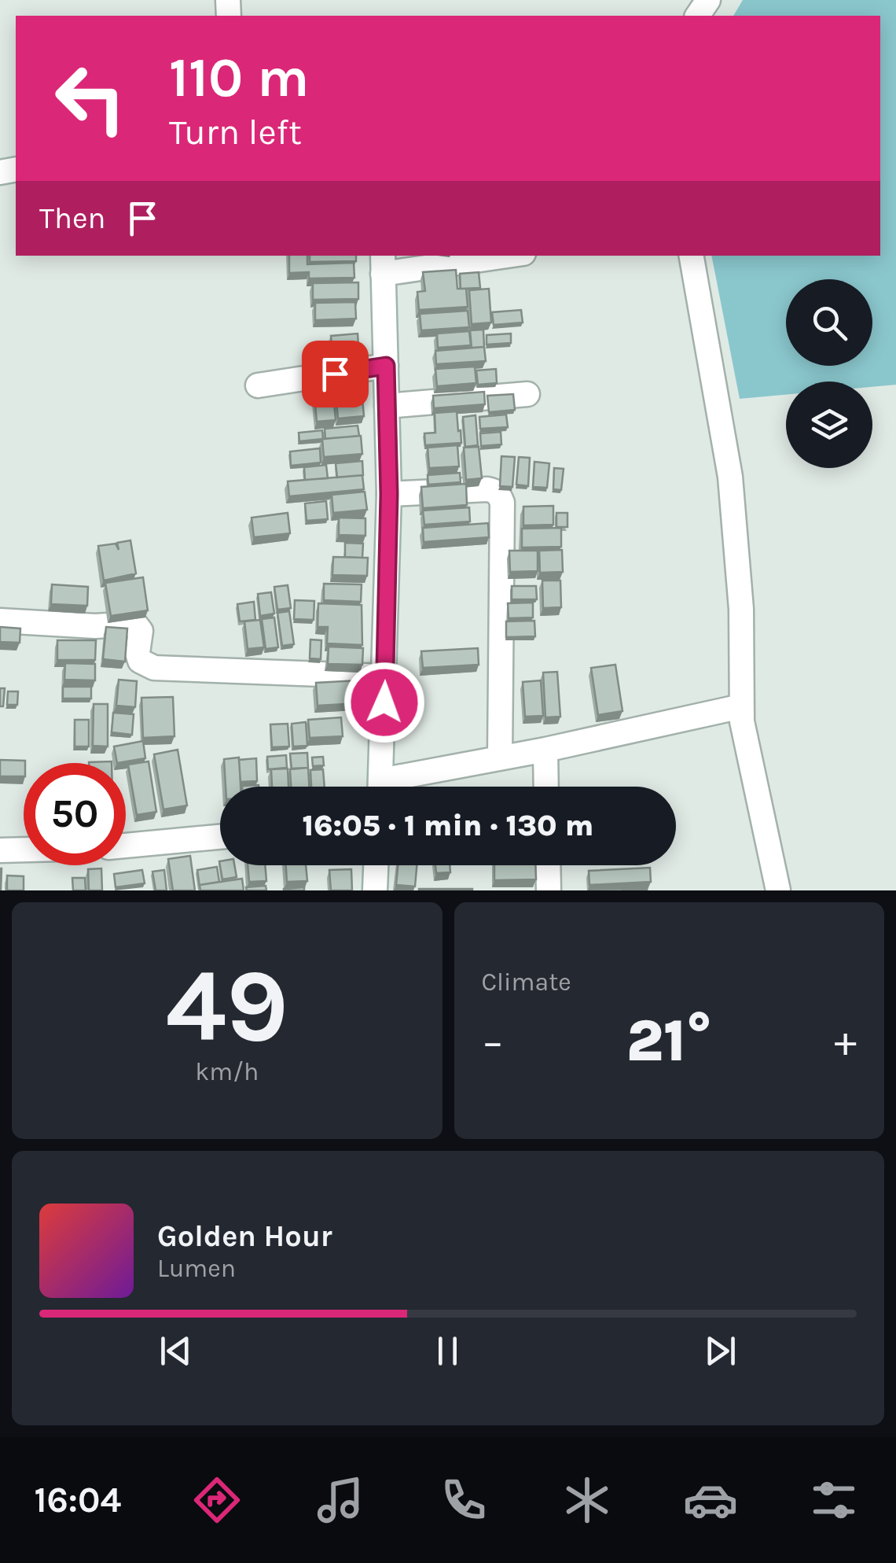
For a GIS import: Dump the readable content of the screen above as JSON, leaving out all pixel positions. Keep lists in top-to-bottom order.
{
  "page": {
    "turn": ["110 m", "Turn left"],
    "then": "Then",
    "limit": "50",
    "trip": "16:05 · 1 min · 130 m",
    "tile": [
      ["49", "km/h"],
      "Climate"
    ],
    "heat": ["−", "21°", "+"],
    "song": ["Golden Hour", "Lumen"],
    "tabs": "16:04"
  }
}
